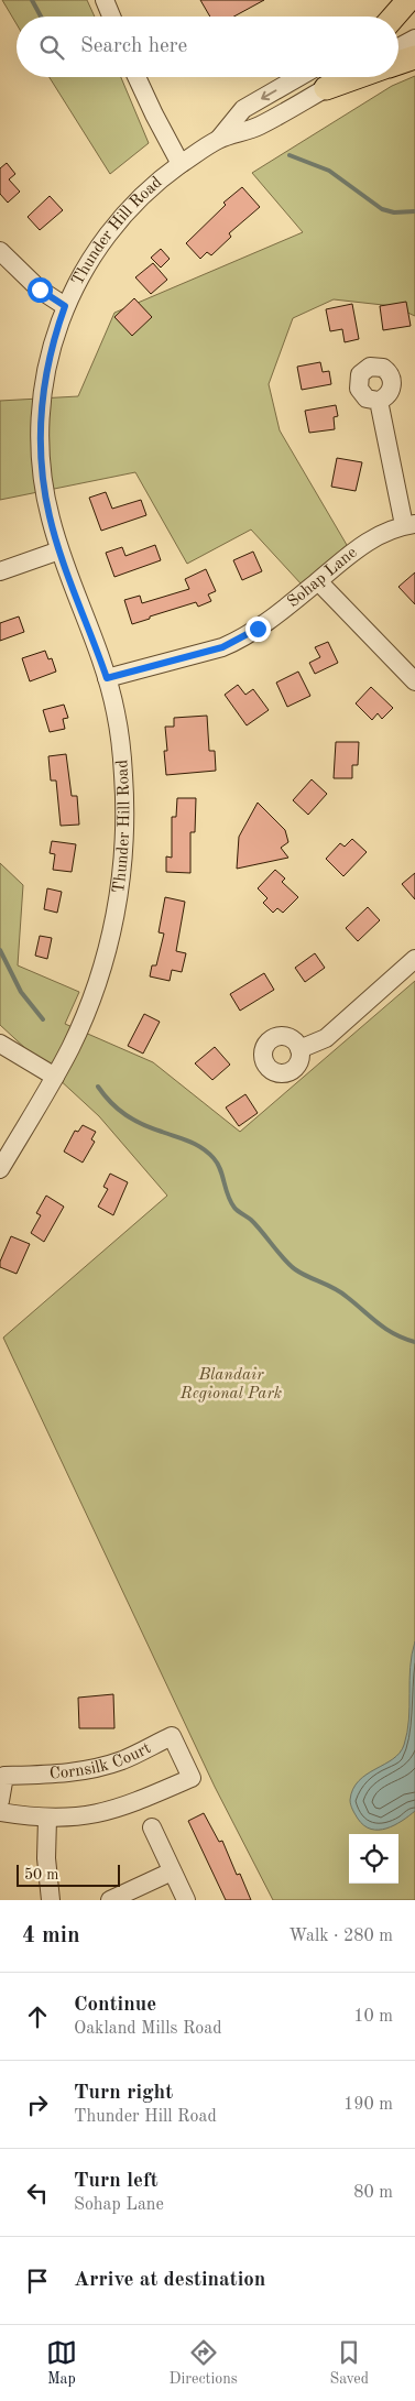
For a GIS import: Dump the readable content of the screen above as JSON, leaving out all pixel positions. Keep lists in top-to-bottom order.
{
  "streets": {
    "street": ["Thunder Hill Road", "Sohap Lane", "Cornsilk Court"]
  },
  "crossings": [
    ["Thunder Hill Road", "Sohap Lane"]
  ],
  "parks": ["Blandair Regional Park"],
  "scale_bar": "50 m",
  "page": {
    "search": "Search here",
    "scale": "50 m",
    "heading": ["4 min", "Walk · 280 m"],
    "list": [
      ["Continue", "Oakland Mills Road", "10 m"],
      ["Turn right", "Thunder Hill Road", "190 m"],
      ["Turn left", "Sohap Lane", "80 m"],
      "Arrive at destination"
    ],
    "nav": ["Map", "Directions", "Saved"]
  }
}
